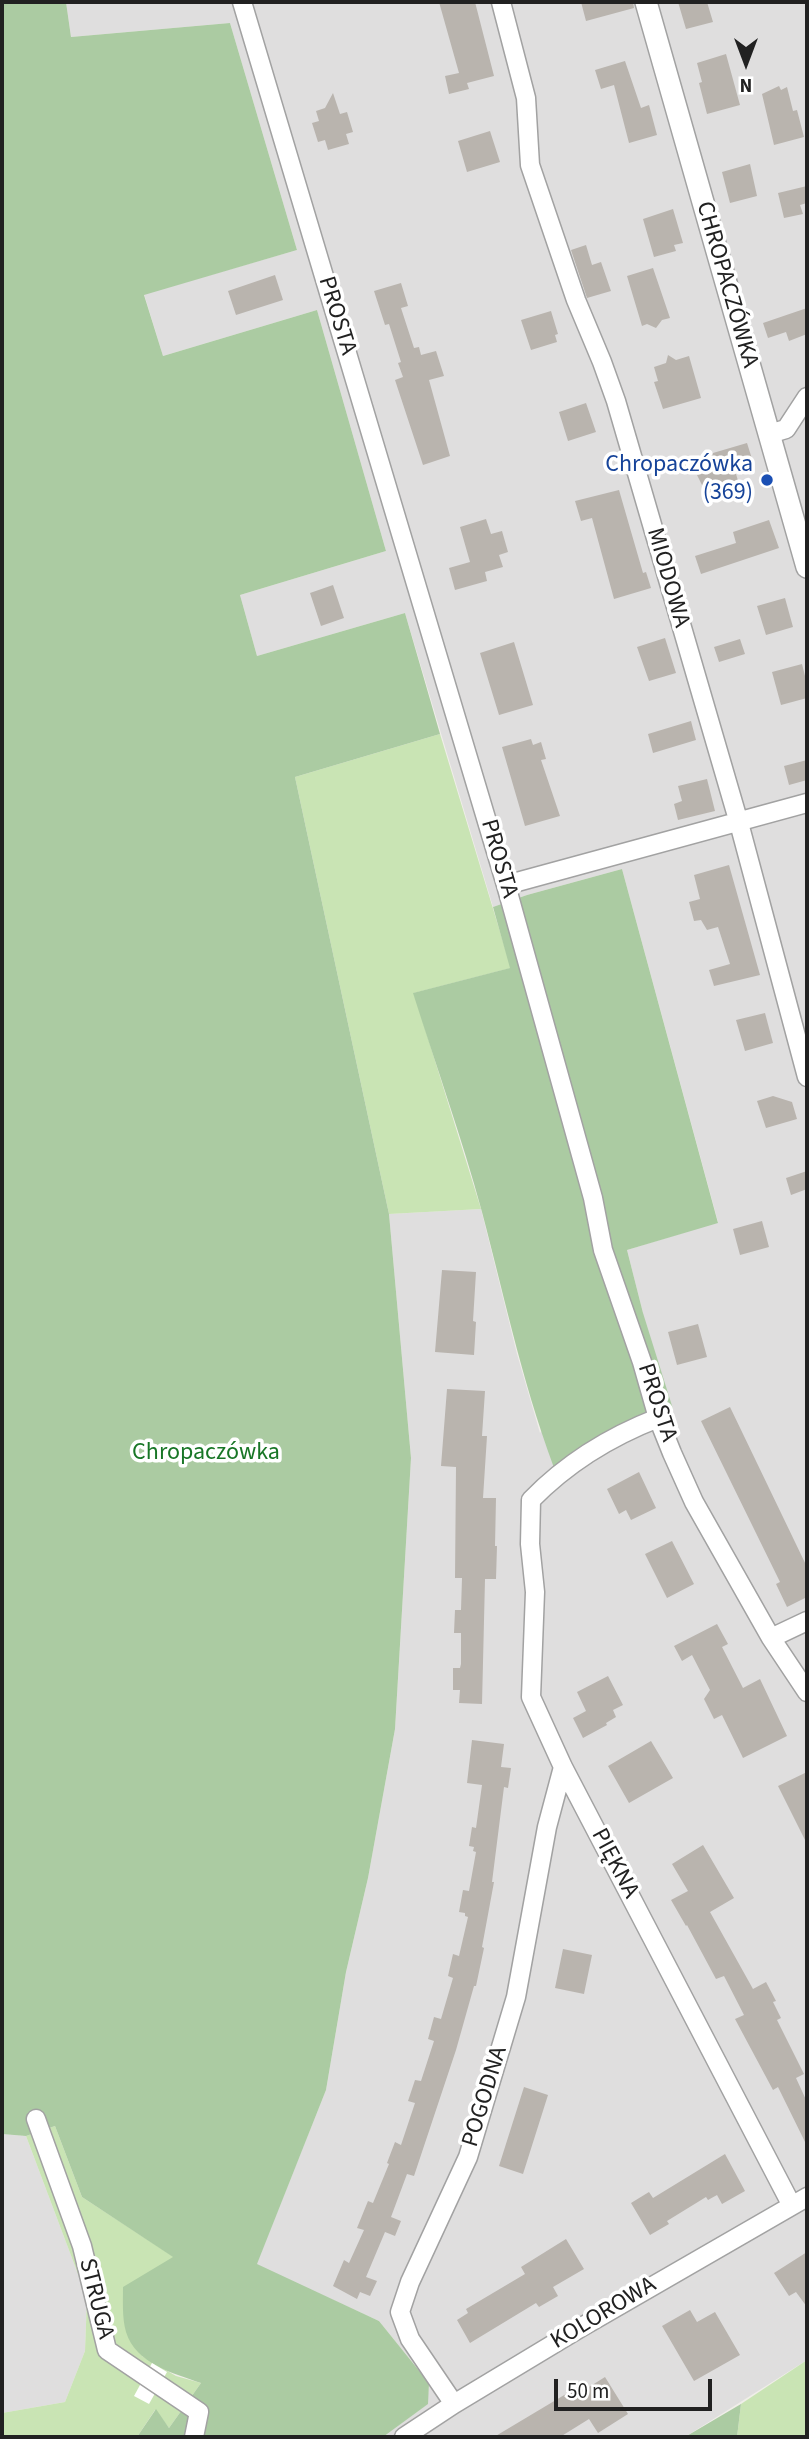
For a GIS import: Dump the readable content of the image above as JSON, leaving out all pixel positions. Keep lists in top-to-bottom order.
{
  "streets": {
    "street": [
      "CHROPACZÓWKA",
      "PROSTA",
      "MIODOWA",
      "PIĘKNA",
      "POGODNA",
      "STRUGA",
      "KOLOROWA"
    ]
  },
  "crossings": [
    ["PROSTA", "PIĘKNA"],
    ["PIĘKNA", "POGODNA"],
    ["PIĘKNA", "KOLOROWA"],
    ["POGODNA", "KOLOROWA"]
  ],
  "parks": ["Chropaczówka"],
  "places": ["Chropaczówka (369)"],
  "scale_bar": "50 m",
  "north": "bottom"
}
